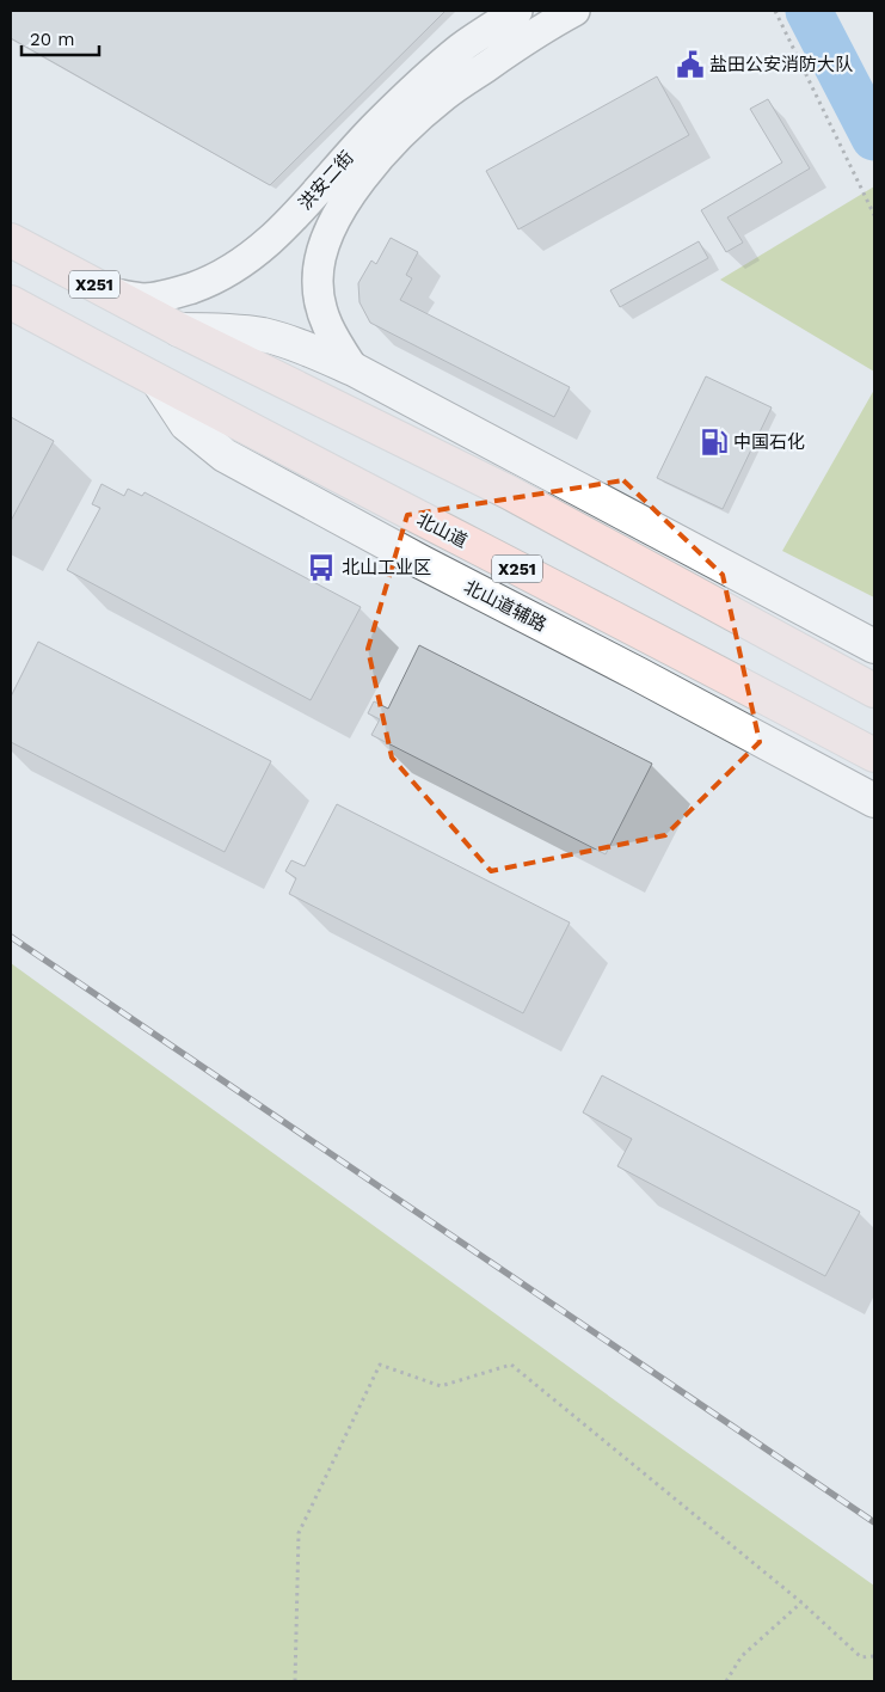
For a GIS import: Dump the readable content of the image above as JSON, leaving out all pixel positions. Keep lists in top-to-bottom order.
{
  "streets": {
    "main road": ["X251", "北山道"],
    "street": ["洪安二街", "北山道辅路"]
  },
  "crossings": [
    ["洪安二街", "X251"],
    ["北山道", "北山道辅路"]
  ],
  "places": {
    "public building": ["盐田公安消防大队"],
    "fuel station": ["中国石化"],
    "bus stop": ["北山工业区"]
  },
  "scale_bar": "20 m"
}
